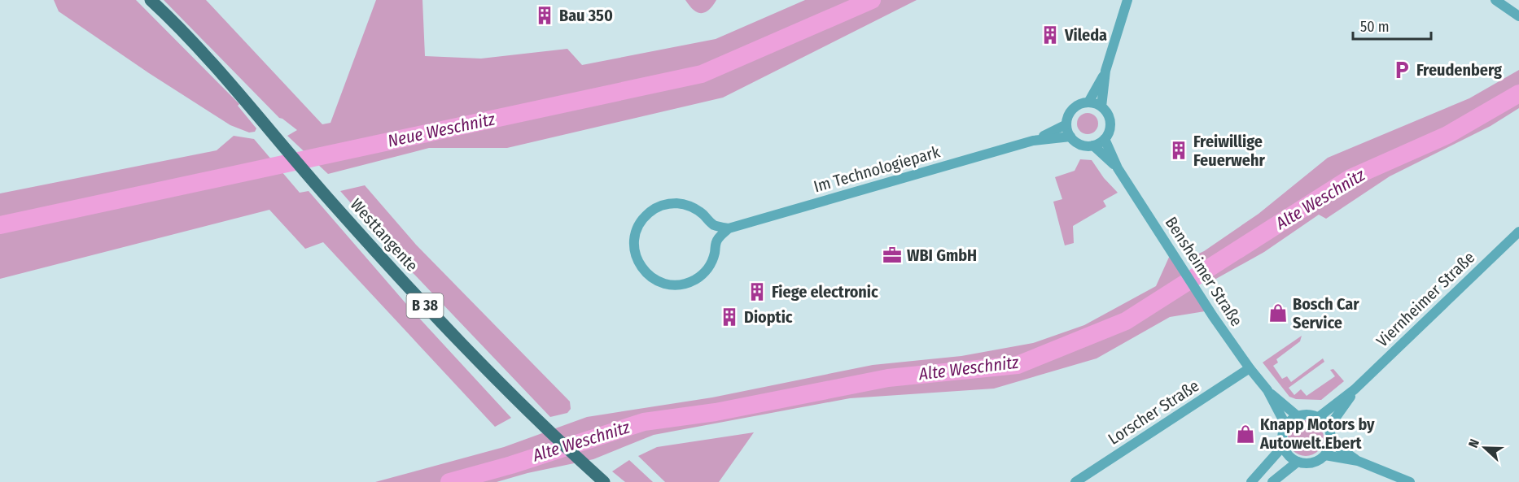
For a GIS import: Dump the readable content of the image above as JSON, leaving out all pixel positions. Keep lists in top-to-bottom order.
{
  "streets": {
    "main road": ["Westtangente", "B 38"],
    "street": [
      "Im Technologiepark",
      "Bensheimer Straße",
      "Viernheimer Straße",
      "Lorscher Straße"
    ]
  },
  "crossings": [
    ["Im Technologiepark", "Bensheimer Straße"],
    ["Bensheimer Straße", "Viernheimer Straße"],
    ["Bensheimer Straße", "Lorscher Straße"]
  ],
  "water": ["Neue Weschnitz", "Alte Weschnitz"],
  "places": {
    "building": [
      "Bau 350",
      "Vileda",
      "Freiwillige Feuerwehr",
      "Fiege electronic",
      "Dioptic"
    ],
    "parking": ["Freudenberg"],
    "office": ["WBI GmbH"],
    "shop": ["Bosch Car Service", "Knapp Motors by Autowelt.Ebert"]
  },
  "scale_bar": "50 m",
  "north": "left"
}
